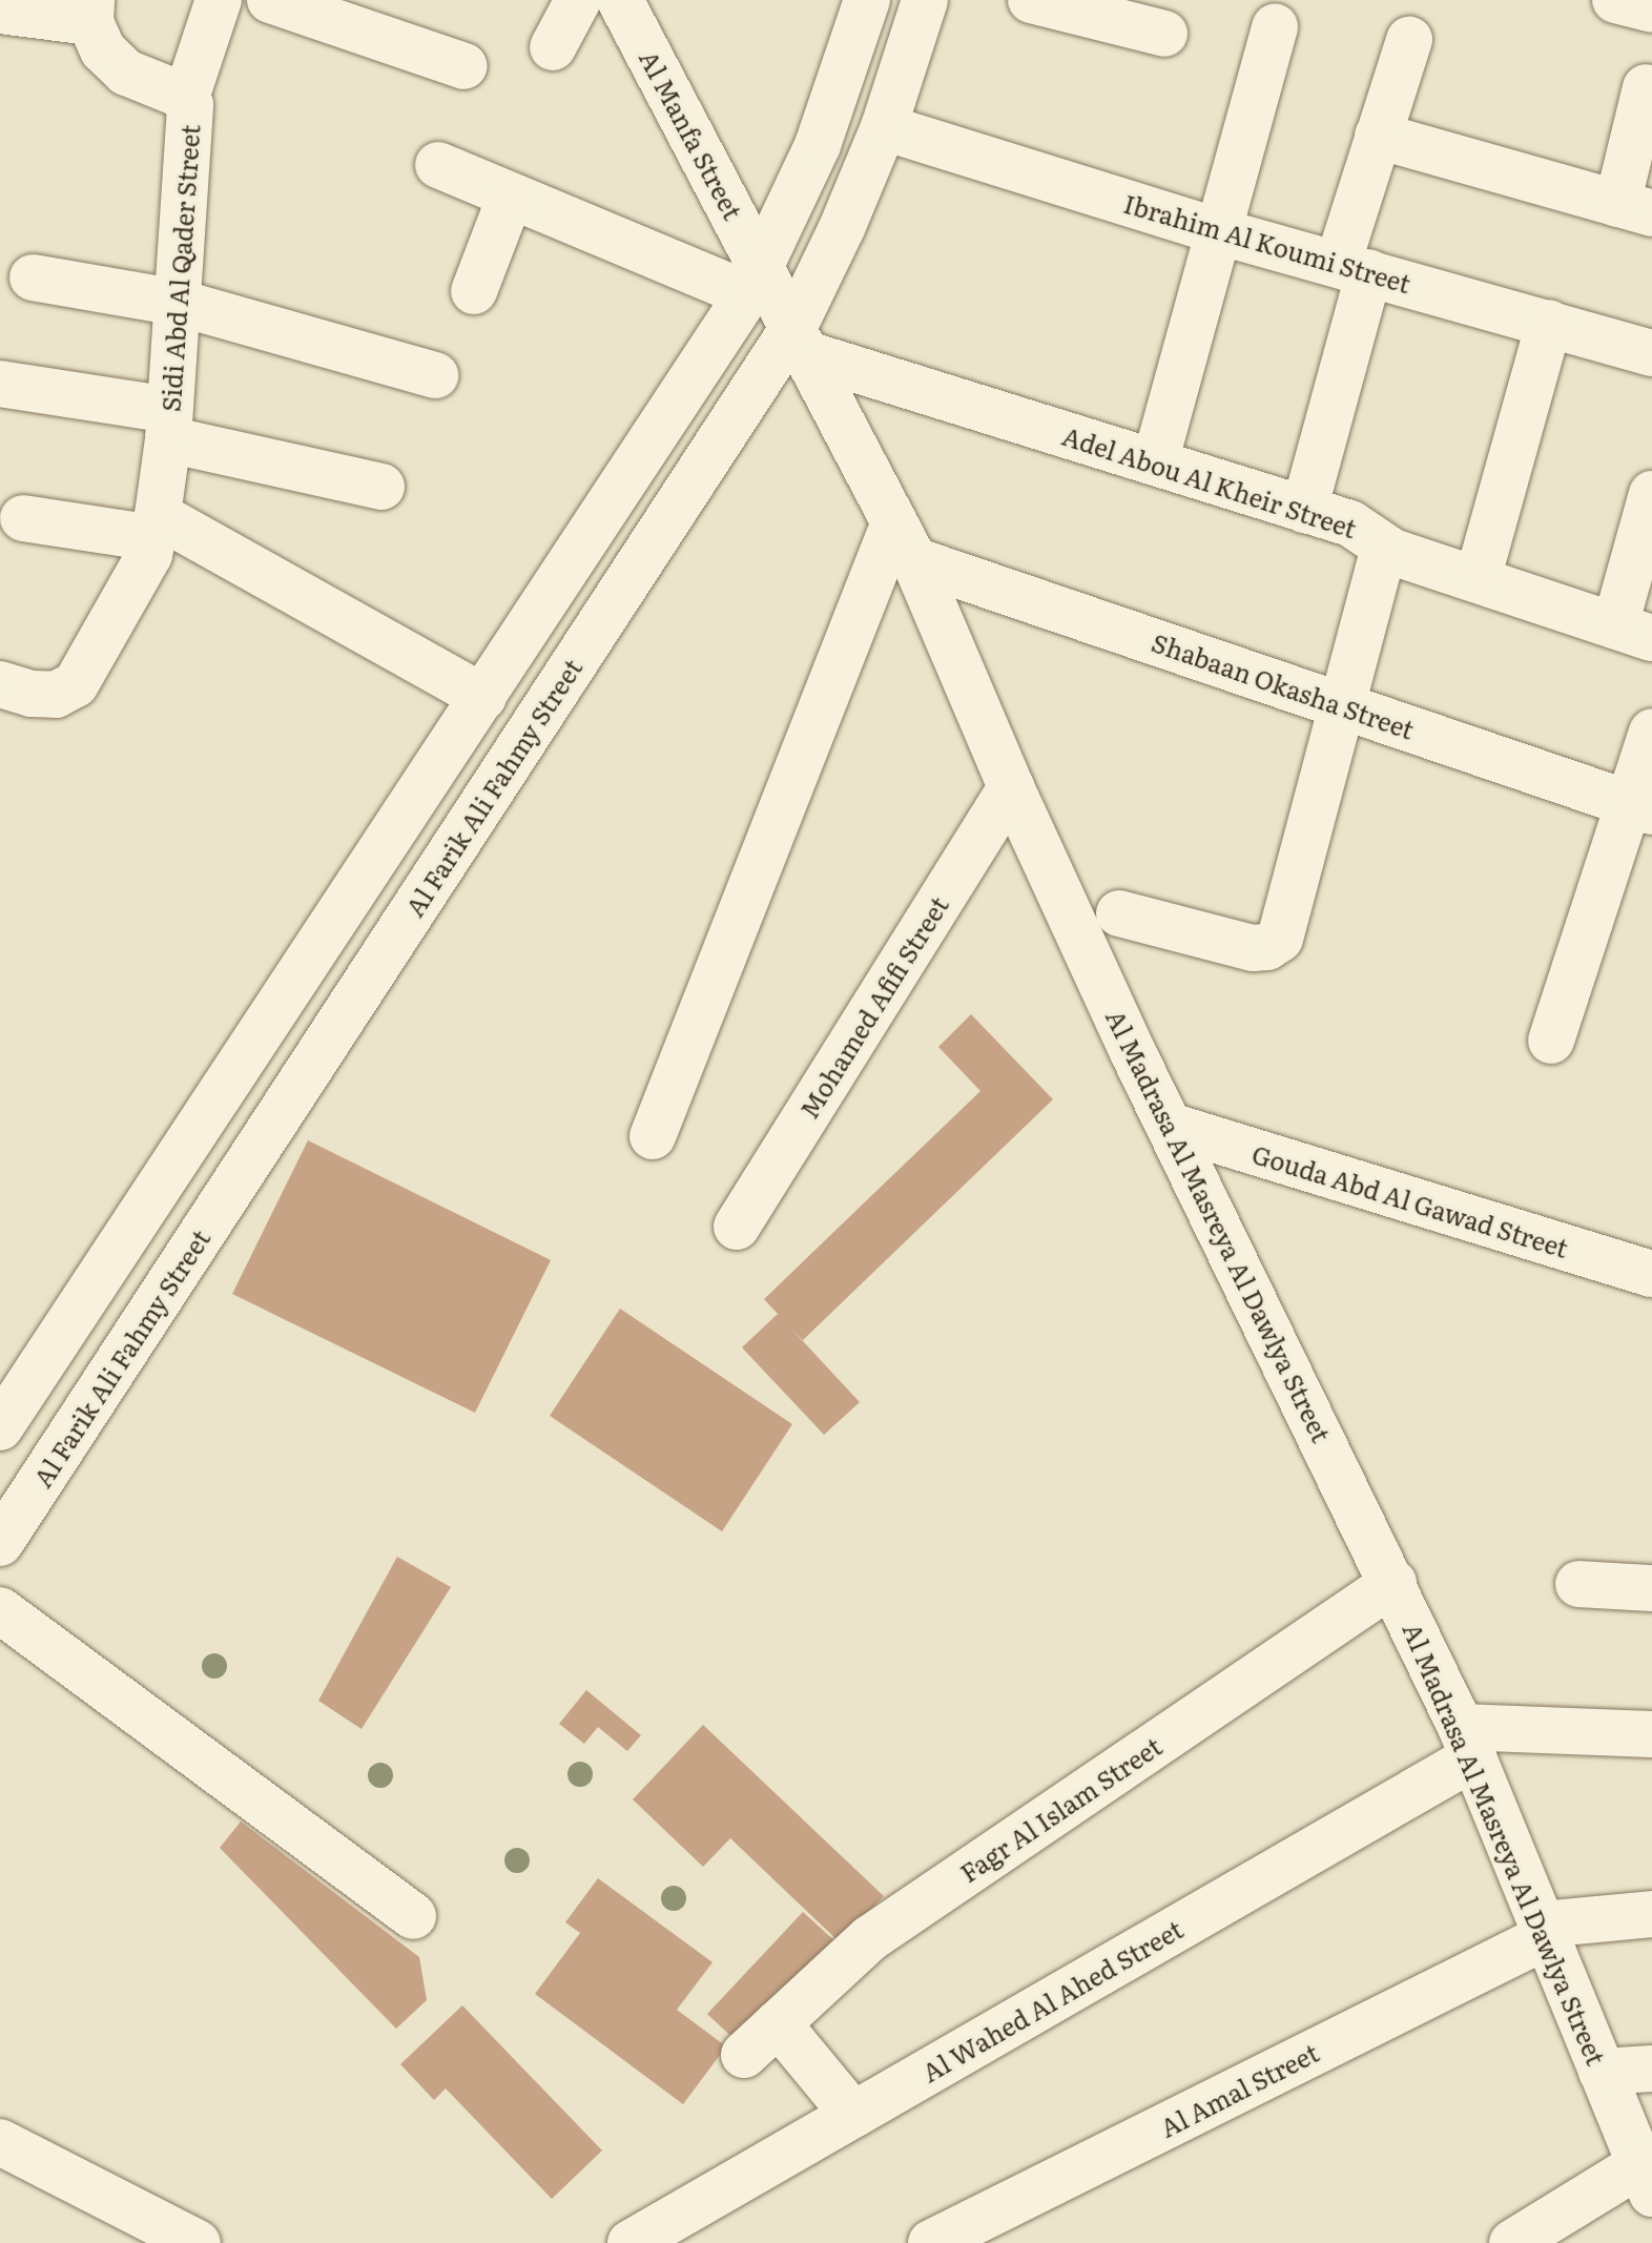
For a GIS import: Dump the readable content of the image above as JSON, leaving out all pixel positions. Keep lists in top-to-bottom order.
{
  "streets": {
    "street": [
      "Al Manfa Street",
      "Ibrahim Al Koumi Street",
      "Sidi Abd Al Qader Street",
      "Adel Abou Al Kheir Street",
      "Shabaan Okasha Street",
      "Al Farik Ali Fahmy Street",
      "Mohamed Afifi Street",
      "Gouda Abd Al Gawad Street",
      "Al Madrasa Al Masreya Al Dawlya Street",
      "Fagr Al Islam Street",
      "Al Wahed Al Ahed Street",
      "Al Amal Street"
    ]
  },
  "crossings": [
    ["Al Manfa Street", "Al Madrasa Al Masreya Al Dawlya Street"],
    ["Ibrahim Al Koumi Street", "Al Farik Ali Fahmy Street"],
    ["Adel Abou Al Kheir Street", "Al Farik Ali Fahmy Street"],
    ["Adel Abou Al Kheir Street", "Al Madrasa Al Masreya Al Dawlya Street"],
    ["Shabaan Okasha Street", "Al Madrasa Al Masreya Al Dawlya Street"],
    ["Al Farik Ali Fahmy Street", "Al Madrasa Al Masreya Al Dawlya Street"],
    ["Mohamed Afifi Street", "Al Madrasa Al Masreya Al Dawlya Street"],
    ["Gouda Abd Al Gawad Street", "Al Madrasa Al Masreya Al Dawlya Street"],
    ["Al Madrasa Al Masreya Al Dawlya Street", "Fagr Al Islam Street"],
    ["Al Madrasa Al Masreya Al Dawlya Street", "Al Wahed Al Ahed Street"],
    ["Al Madrasa Al Masreya Al Dawlya Street", "Al Amal Street"]
  ]
}
